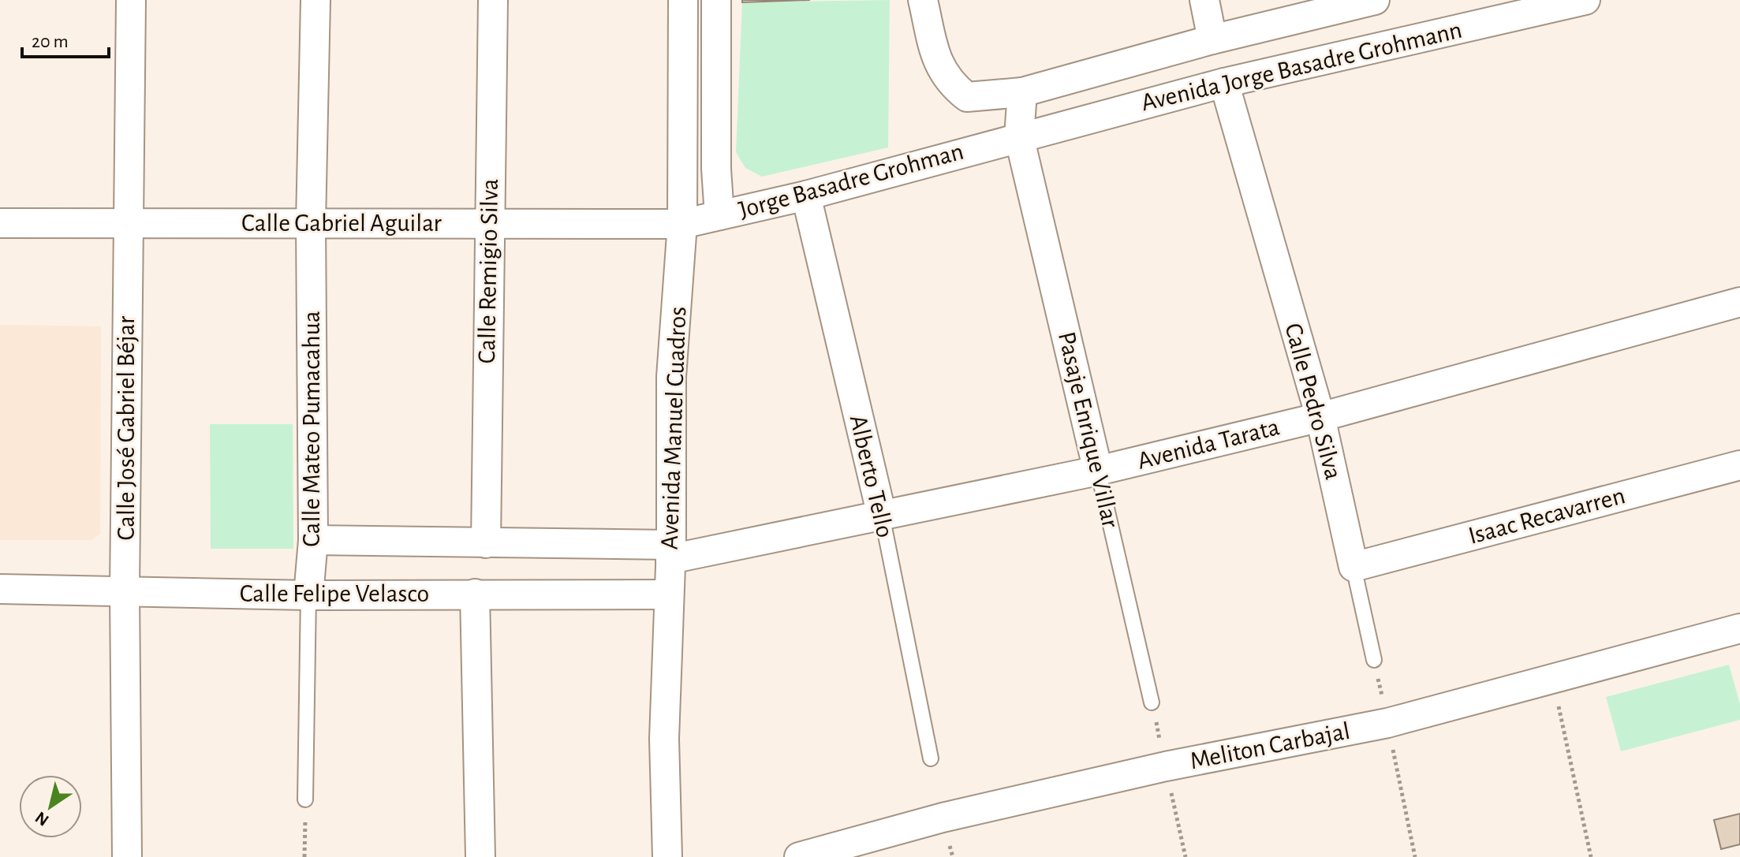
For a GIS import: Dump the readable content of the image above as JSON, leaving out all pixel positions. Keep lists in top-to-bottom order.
{
  "streets": {
    "street": [
      "Avenida Jorge Basadre Grohmann",
      "Jorge Basadre Grohman",
      "Calle Gabriel Aguilar",
      "Calle Remigio Silva",
      "Calle Pedro Silva",
      "Calle José Gabriel Béjar",
      "Avenida Manuel Cuadros",
      "Calle Mateo Pumacahua",
      "Pasaje Enrique Villar",
      "Avenida Tarata",
      "Alberto Tello",
      "Isaac Recavarren",
      "Calle Felipe Velasco",
      "Meliton Carbajal"
    ]
  },
  "crossings": [
    ["Avenida Jorge Basadre Grohmann", "Jorge Basadre Grohman"],
    ["Avenida Jorge Basadre Grohmann", "Calle Pedro Silva"],
    ["Avenida Jorge Basadre Grohmann", "Pasaje Enrique Villar"],
    ["Jorge Basadre Grohman", "Calle Gabriel Aguilar"],
    ["Jorge Basadre Grohman", "Avenida Manuel Cuadros"],
    ["Jorge Basadre Grohman", "Pasaje Enrique Villar"],
    ["Jorge Basadre Grohman", "Alberto Tello"],
    ["Calle Gabriel Aguilar", "Calle Remigio Silva"],
    ["Calle Gabriel Aguilar", "Calle José Gabriel Béjar"],
    ["Calle Gabriel Aguilar", "Avenida Manuel Cuadros"],
    ["Calle Gabriel Aguilar", "Calle Mateo Pumacahua"],
    ["Calle Remigio Silva", "Calle Felipe Velasco"],
    ["Calle Pedro Silva", "Avenida Tarata"],
    ["Calle Pedro Silva", "Isaac Recavarren"],
    ["Calle José Gabriel Béjar", "Calle Felipe Velasco"],
    ["Avenida Manuel Cuadros", "Avenida Tarata"],
    ["Avenida Manuel Cuadros", "Calle Felipe Velasco"],
    ["Calle Mateo Pumacahua", "Calle Felipe Velasco"],
    ["Pasaje Enrique Villar", "Avenida Tarata"],
    ["Avenida Tarata", "Alberto Tello"],
    ["Avenida Tarata", "Calle Felipe Velasco"]
  ],
  "scale_bar": "20 m",
  "north": "bottom left"
}
